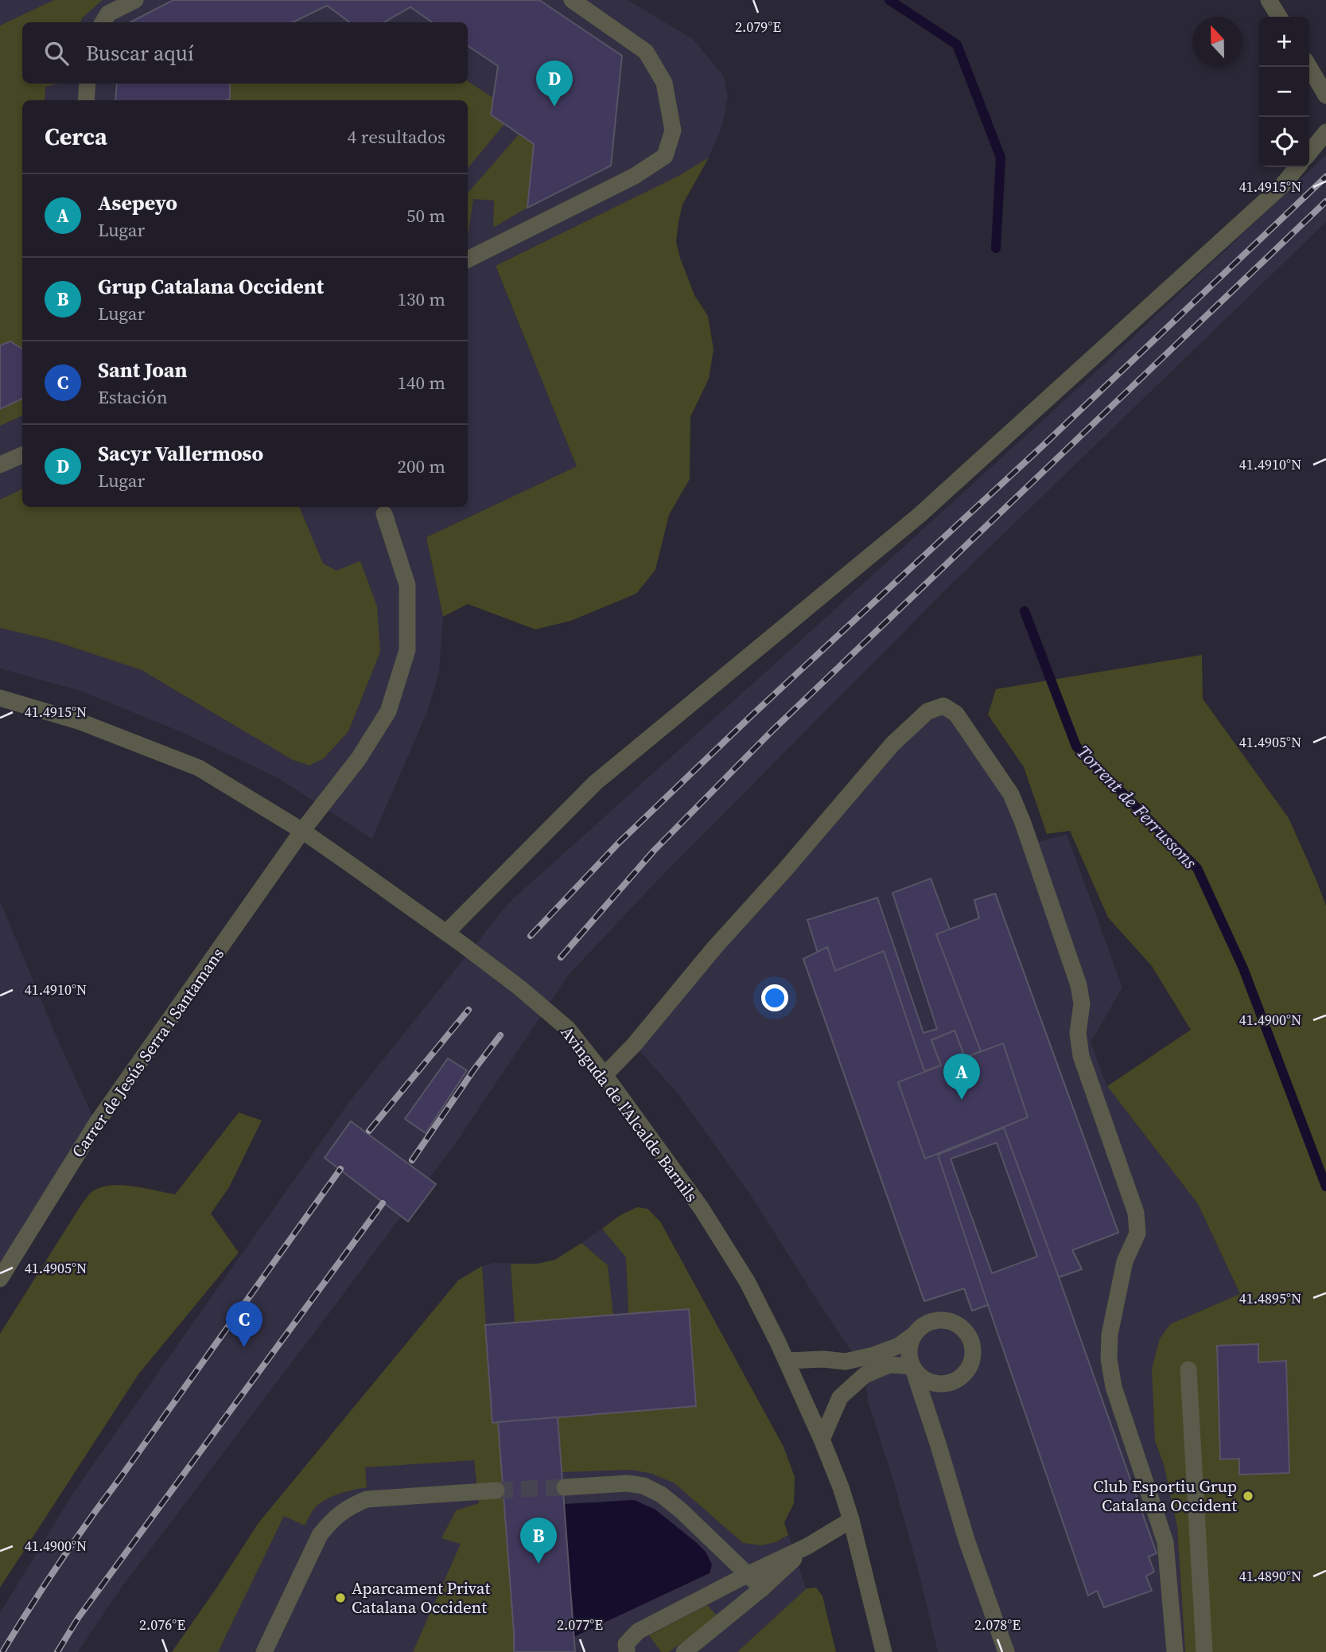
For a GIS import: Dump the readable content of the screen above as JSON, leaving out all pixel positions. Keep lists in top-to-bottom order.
{
  "streets": {
    "street": ["Carrer de Jesús Serra i Santamans", "Avinguda de l'Alcalde Barnils"]
  },
  "crossings": [
    ["Carrer de Jesús Serra i Santamans", "Avinguda de l'Alcalde Barnils"]
  ],
  "water": ["Torrent de Ferrussons"],
  "places": ["Club Esportiu Grup Catalana Occident", "Aparcament Privat Catalana Occident"],
  "north": "top",
  "page": {
    "map_buttons": ["+", "−"],
    "search": "Buscar aquí",
    "pins": [
      "D",
      "A",
      "C",
      "B"
    ],
    "heading": ["Cerca", "4 resultados"],
    "list": [
      {
        "mark": "A",
        "name": "Asepeyo",
        "note": "Lugar",
        "value": "50 m"
      },
      {
        "mark": "B",
        "name": "Grup Catalana Occident",
        "note": "Lugar",
        "value": "130 m"
      },
      {
        "mark": "C",
        "name": "Sant Joan",
        "note": "Estación",
        "value": "140 m"
      },
      {
        "mark": "D",
        "name": "Sacyr Vallermoso",
        "note": "Lugar",
        "value": "200 m"
      }
    ]
  },
  "coordinates": [
    "2.079°E",
    "41.4915°N",
    "41.4910°N",
    "41.4905°N",
    "41.4900°N",
    "41.4895°N",
    "41.4890°N",
    "2.076°E",
    "2.077°E",
    "2.078°E"
  ]
}
